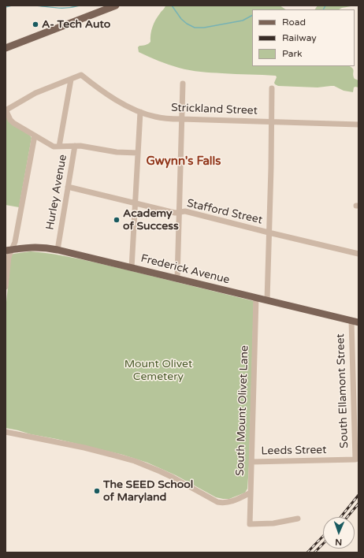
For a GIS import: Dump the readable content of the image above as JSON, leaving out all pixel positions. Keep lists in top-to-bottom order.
{
  "streets": {
    "main road": ["Frederick Avenue"],
    "street": [
      "Strickland Street",
      "Hurley Avenue",
      "Stafford Street",
      "South Ellamont Street",
      "South Mount Olivet Lane",
      "Leeds Street"
    ]
  },
  "crossings": [
    ["Hurley Avenue", "Stafford Street"],
    ["Hurley Avenue", "Frederick Avenue"],
    ["Frederick Avenue", "South Ellamont Street"],
    ["Frederick Avenue", "South Mount Olivet Lane"],
    ["South Ellamont Street", "Leeds Street"],
    ["South Mount Olivet Lane", "Leeds Street"]
  ],
  "districts": ["Gwynn's Falls"],
  "parks": ["Mount Olivet Cemetery"],
  "places": ["A- Tech Auto", "Academy of Success", "The SEED School of Maryland"],
  "legend": ["Road", "Railway", "Park"],
  "north": "bottom"
}
